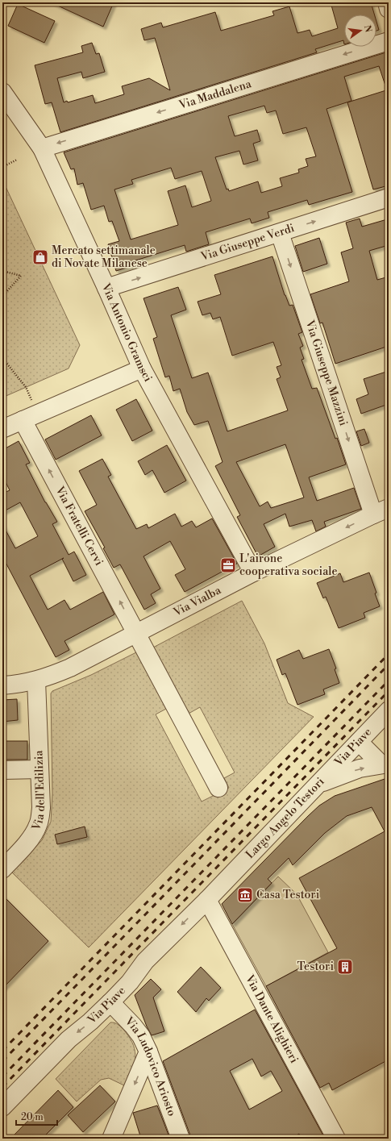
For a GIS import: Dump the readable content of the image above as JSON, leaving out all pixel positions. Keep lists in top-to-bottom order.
{
  "streets": {
    "street": [
      "Via Maddalena",
      "Via Giuseppe Verdi",
      "Via Antonio Gramsci",
      "Via Giuseppe Mazzini",
      "Via Fratelli Cervi",
      "Via Vialba",
      "Via Piave",
      "Via dell'Edilizia",
      "Largo Angelo Testori",
      "Via Dante Alighieri",
      "Via Ludovico Ariosto"
    ]
  },
  "crossings": [
    ["Via Maddalena", "Via Antonio Gramsci"],
    ["Via Giuseppe Verdi", "Via Antonio Gramsci"],
    ["Via Giuseppe Verdi", "Via Giuseppe Mazzini"],
    ["Via Antonio Gramsci", "Via Vialba"],
    ["Via Giuseppe Mazzini", "Via Vialba"],
    ["Via Fratelli Cervi", "Via Vialba"],
    ["Via Vialba", "Via dell'Edilizia"],
    ["Via Piave", "Largo Angelo Testori"],
    ["Via Piave", "Via Dante Alighieri"],
    ["Via Piave", "Via Ludovico Ariosto"],
    ["Largo Angelo Testori", "Via Dante Alighieri"]
  ],
  "one_way": [
    "Via Maddalena",
    "Via Giuseppe Verdi",
    "Via Giuseppe Mazzini",
    "Via Fratelli Cervi"
  ],
  "places": {
    "shop": ["Mercato settimanale di Novate Milanese"],
    "office": ["L'airone cooperativa sociale"],
    "museum": ["Casa Testori"],
    "building": ["Testori"]
  },
  "scale_bar": "20 m",
  "north": "right"
}
